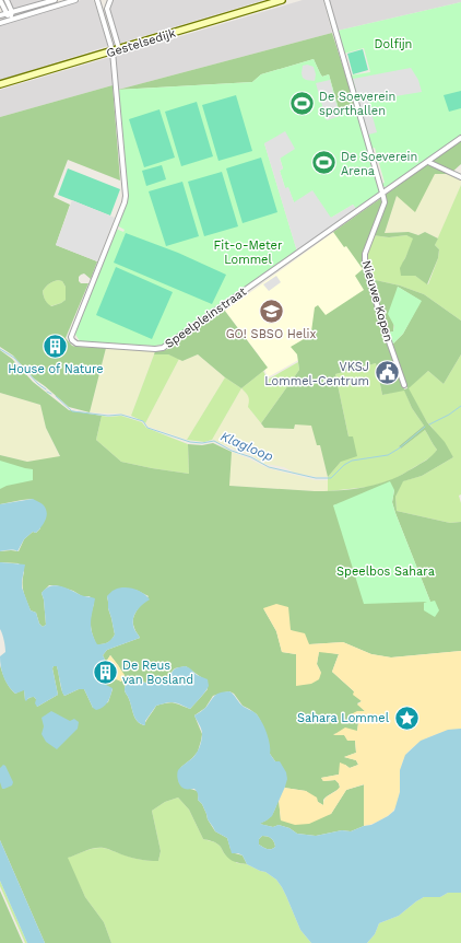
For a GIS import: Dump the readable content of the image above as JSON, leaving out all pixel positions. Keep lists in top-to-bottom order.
{
  "streets": {
    "main road": ["Gestelsedijk"],
    "street": ["Nieuwe Kopen", "Speelpleinstraat"]
  },
  "crossings": [
    ["Gestelsedijk", "Speelpleinstraat"],
    ["Nieuwe Kopen", "Speelpleinstraat"]
  ],
  "water": ["Klagloop"],
  "parks": ["Dolfijn", "Fit-o-Meter Lommel", "Speelbos Sahara"],
  "places": {
    "sports": ["De Soeverein sporthallen", "De Soeverein Arena"],
    "school or university": ["GO! SBSO Helix"],
    "building": ["House of Nature", "De Reus van Bosland"],
    "public building": ["VKSJ Lommel-Centrum"],
    "place": ["Sahara Lommel"]
  }
}
